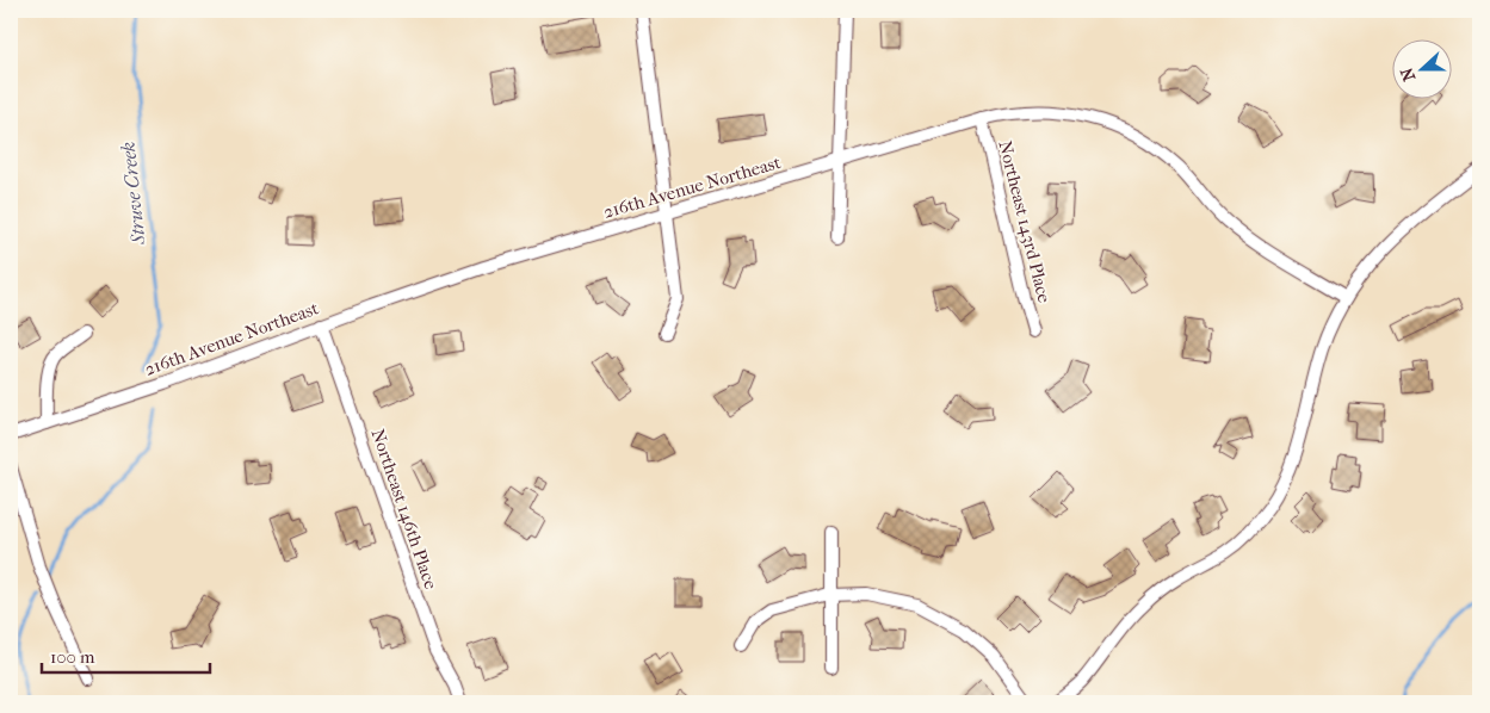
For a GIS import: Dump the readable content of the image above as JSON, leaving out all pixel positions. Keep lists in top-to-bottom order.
{
  "streets": {
    "street": ["216th Avenue Northeast", "Northeast 143rd Place", "Northeast 146th Place"]
  },
  "crossings": [
    ["216th Avenue Northeast", "Northeast 143rd Place"],
    ["216th Avenue Northeast", "Northeast 146th Place"]
  ],
  "water": ["Struve Creek"],
  "scale_bar": "100 m",
  "north": "left"
}
